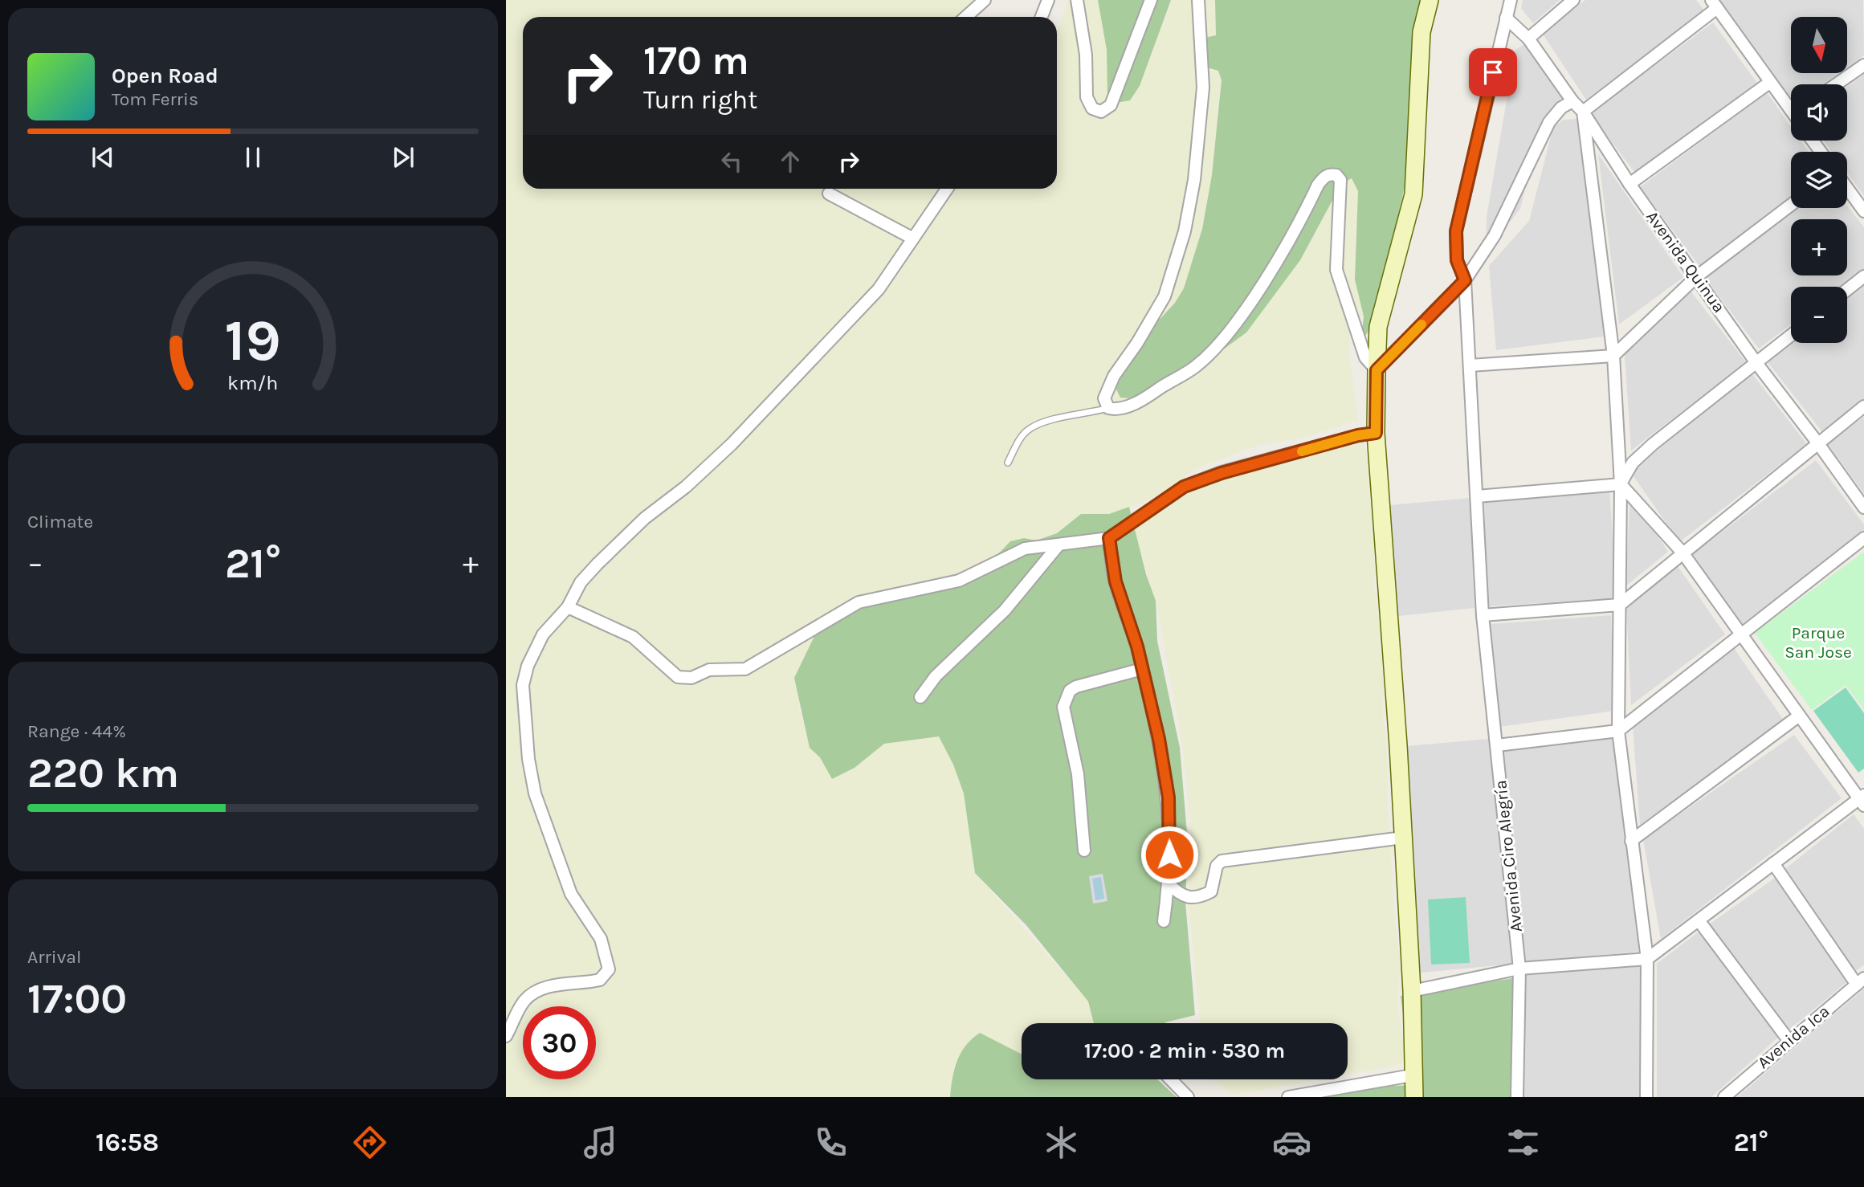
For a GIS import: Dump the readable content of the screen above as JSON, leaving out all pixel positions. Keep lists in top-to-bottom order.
{
  "streets": {
    "street": ["Avenida Quinua", "Avenida Ciro Alegría", "Avenida Ica"]
  },
  "crossings": [
    ["Avenida Quinua", "Avenida Ciro Alegría"]
  ],
  "parks": ["Parque San Jose"],
  "north": "bottom",
  "page": {
    "map_buttons": ["+", "−"],
    "turn": ["170 m", "Turn right"],
    "song": ["Open Road", "Tom Ferris"],
    "tile": [
      "Climate",
      ["Range · 44%", "220 km"],
      ["Arrival", "17:00"]
    ],
    "heat": ["−", "21°", "+"],
    "limit": "30",
    "trip": "17:00 · 2 min · 530 m",
    "tabs": ["16:58", "21°"],
    "gauge": ["19", "km/h"]
  }
}
